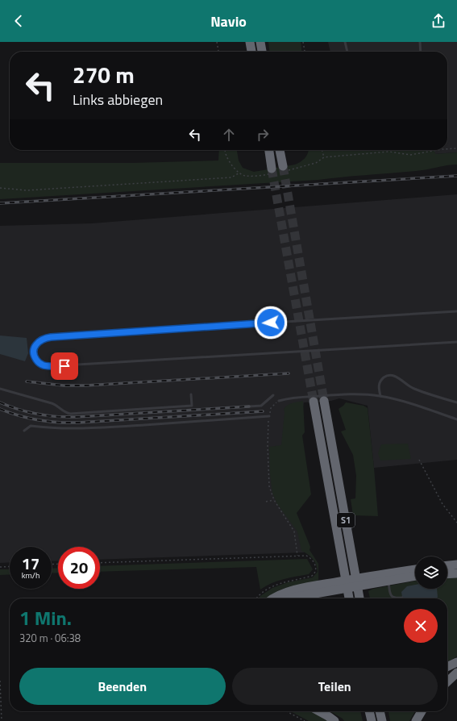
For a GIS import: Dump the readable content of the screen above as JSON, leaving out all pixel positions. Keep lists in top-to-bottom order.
{
  "streets": {
    "highway": ["S1"]
  },
  "page": {
    "header": "Navio",
    "turn": ["270 m", "Links abbiegen"],
    "speed": "17 km/h",
    "limit": "20",
    "heading": ["1 Min.", "320 m · 06:38"],
    "buttons": ["Beenden", "Teilen"]
  }
}
